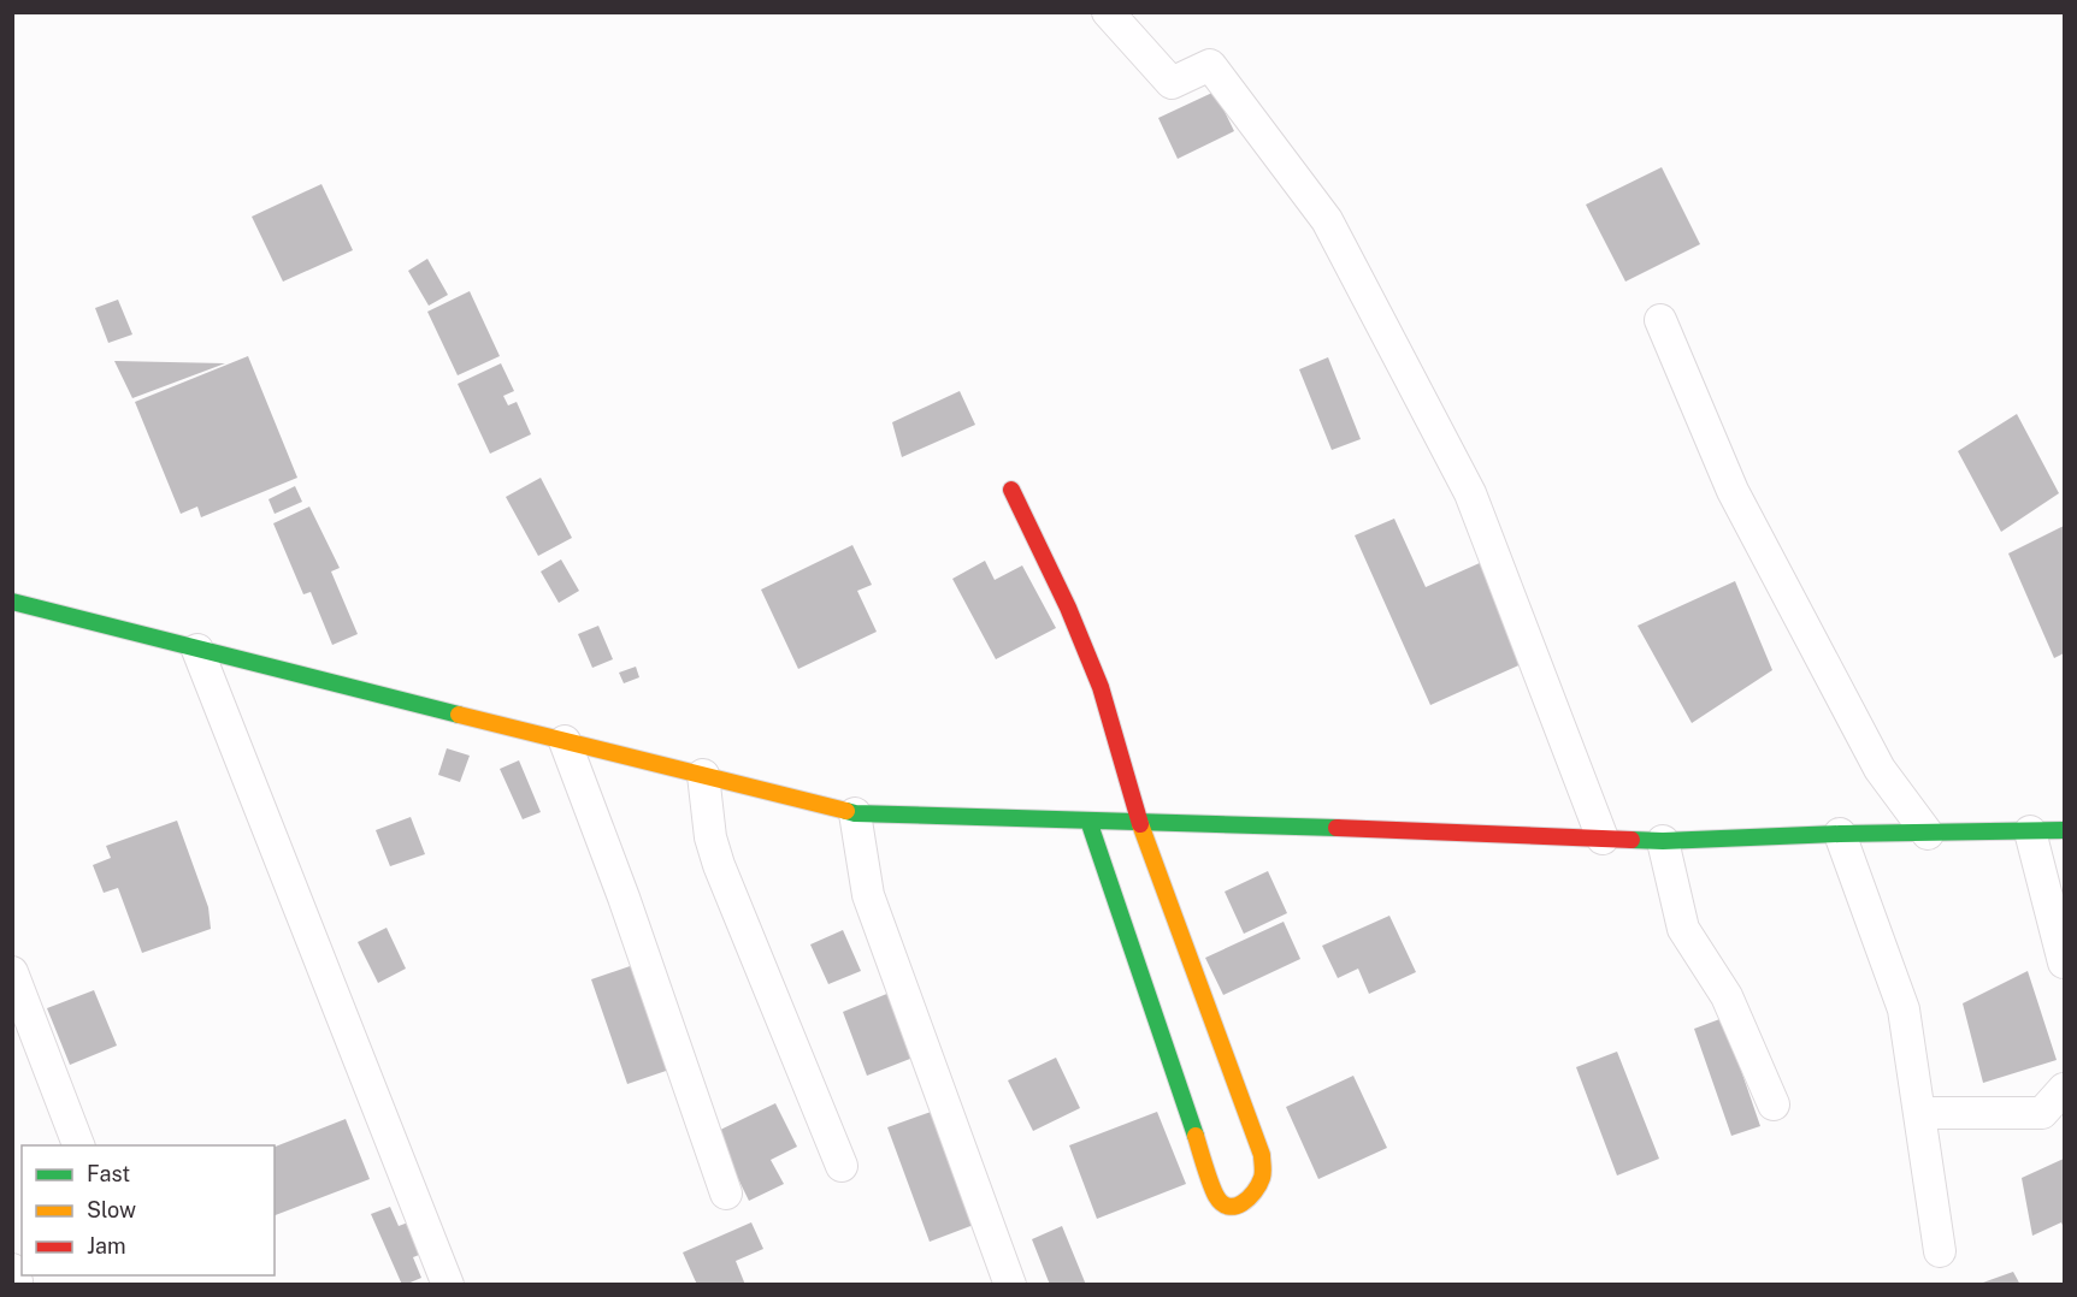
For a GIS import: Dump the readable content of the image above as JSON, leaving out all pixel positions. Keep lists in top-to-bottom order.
{
  "legend": ["Fast", "Slow", "Jam"]
}
